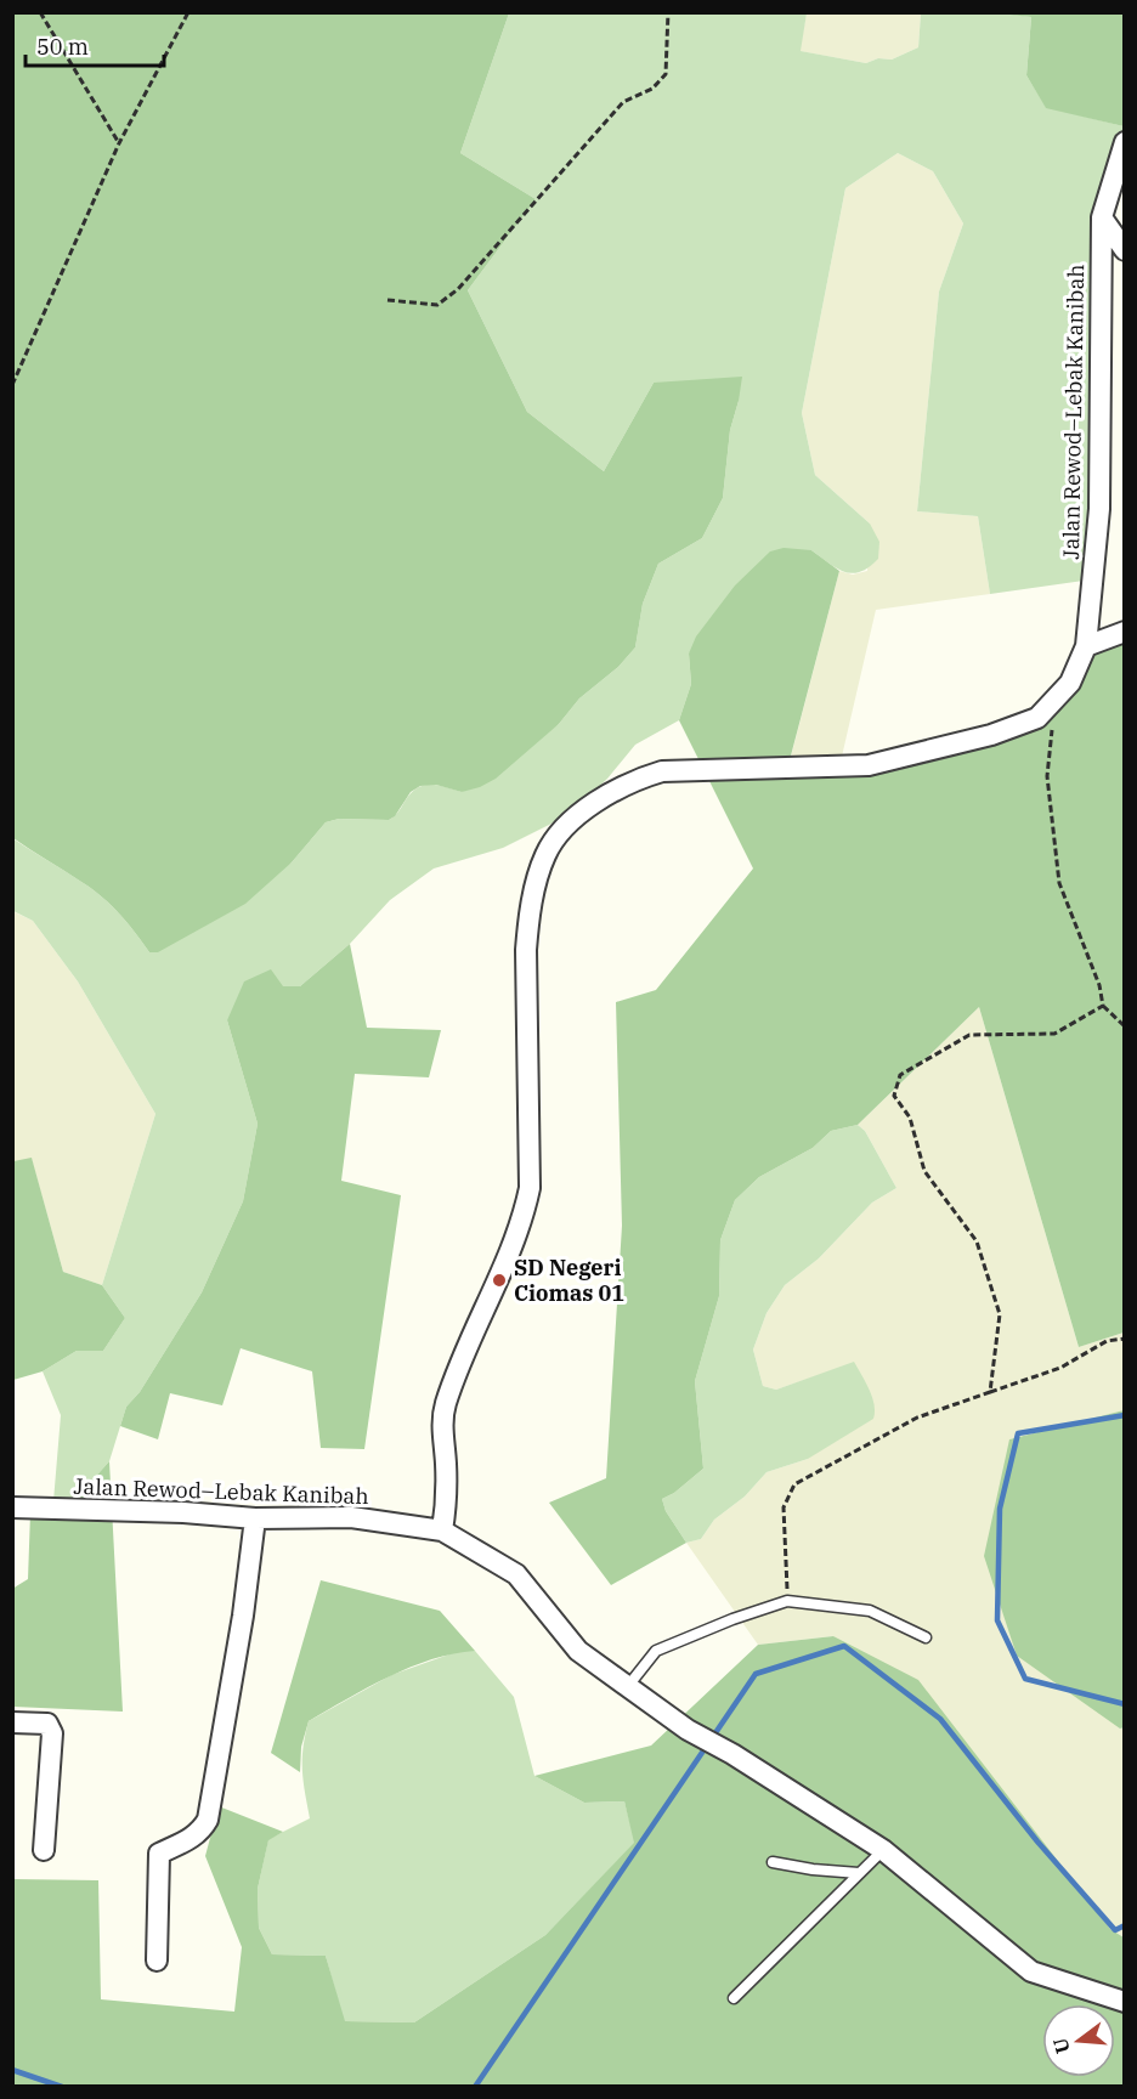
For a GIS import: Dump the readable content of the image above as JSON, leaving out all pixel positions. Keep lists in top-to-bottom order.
{
  "streets": {
    "street": ["Jalan Rewod–Lebak Kanibah"]
  },
  "places": ["SD Negeri Ciomas 01"],
  "scale_bar": "50 m",
  "north": "left"
}
